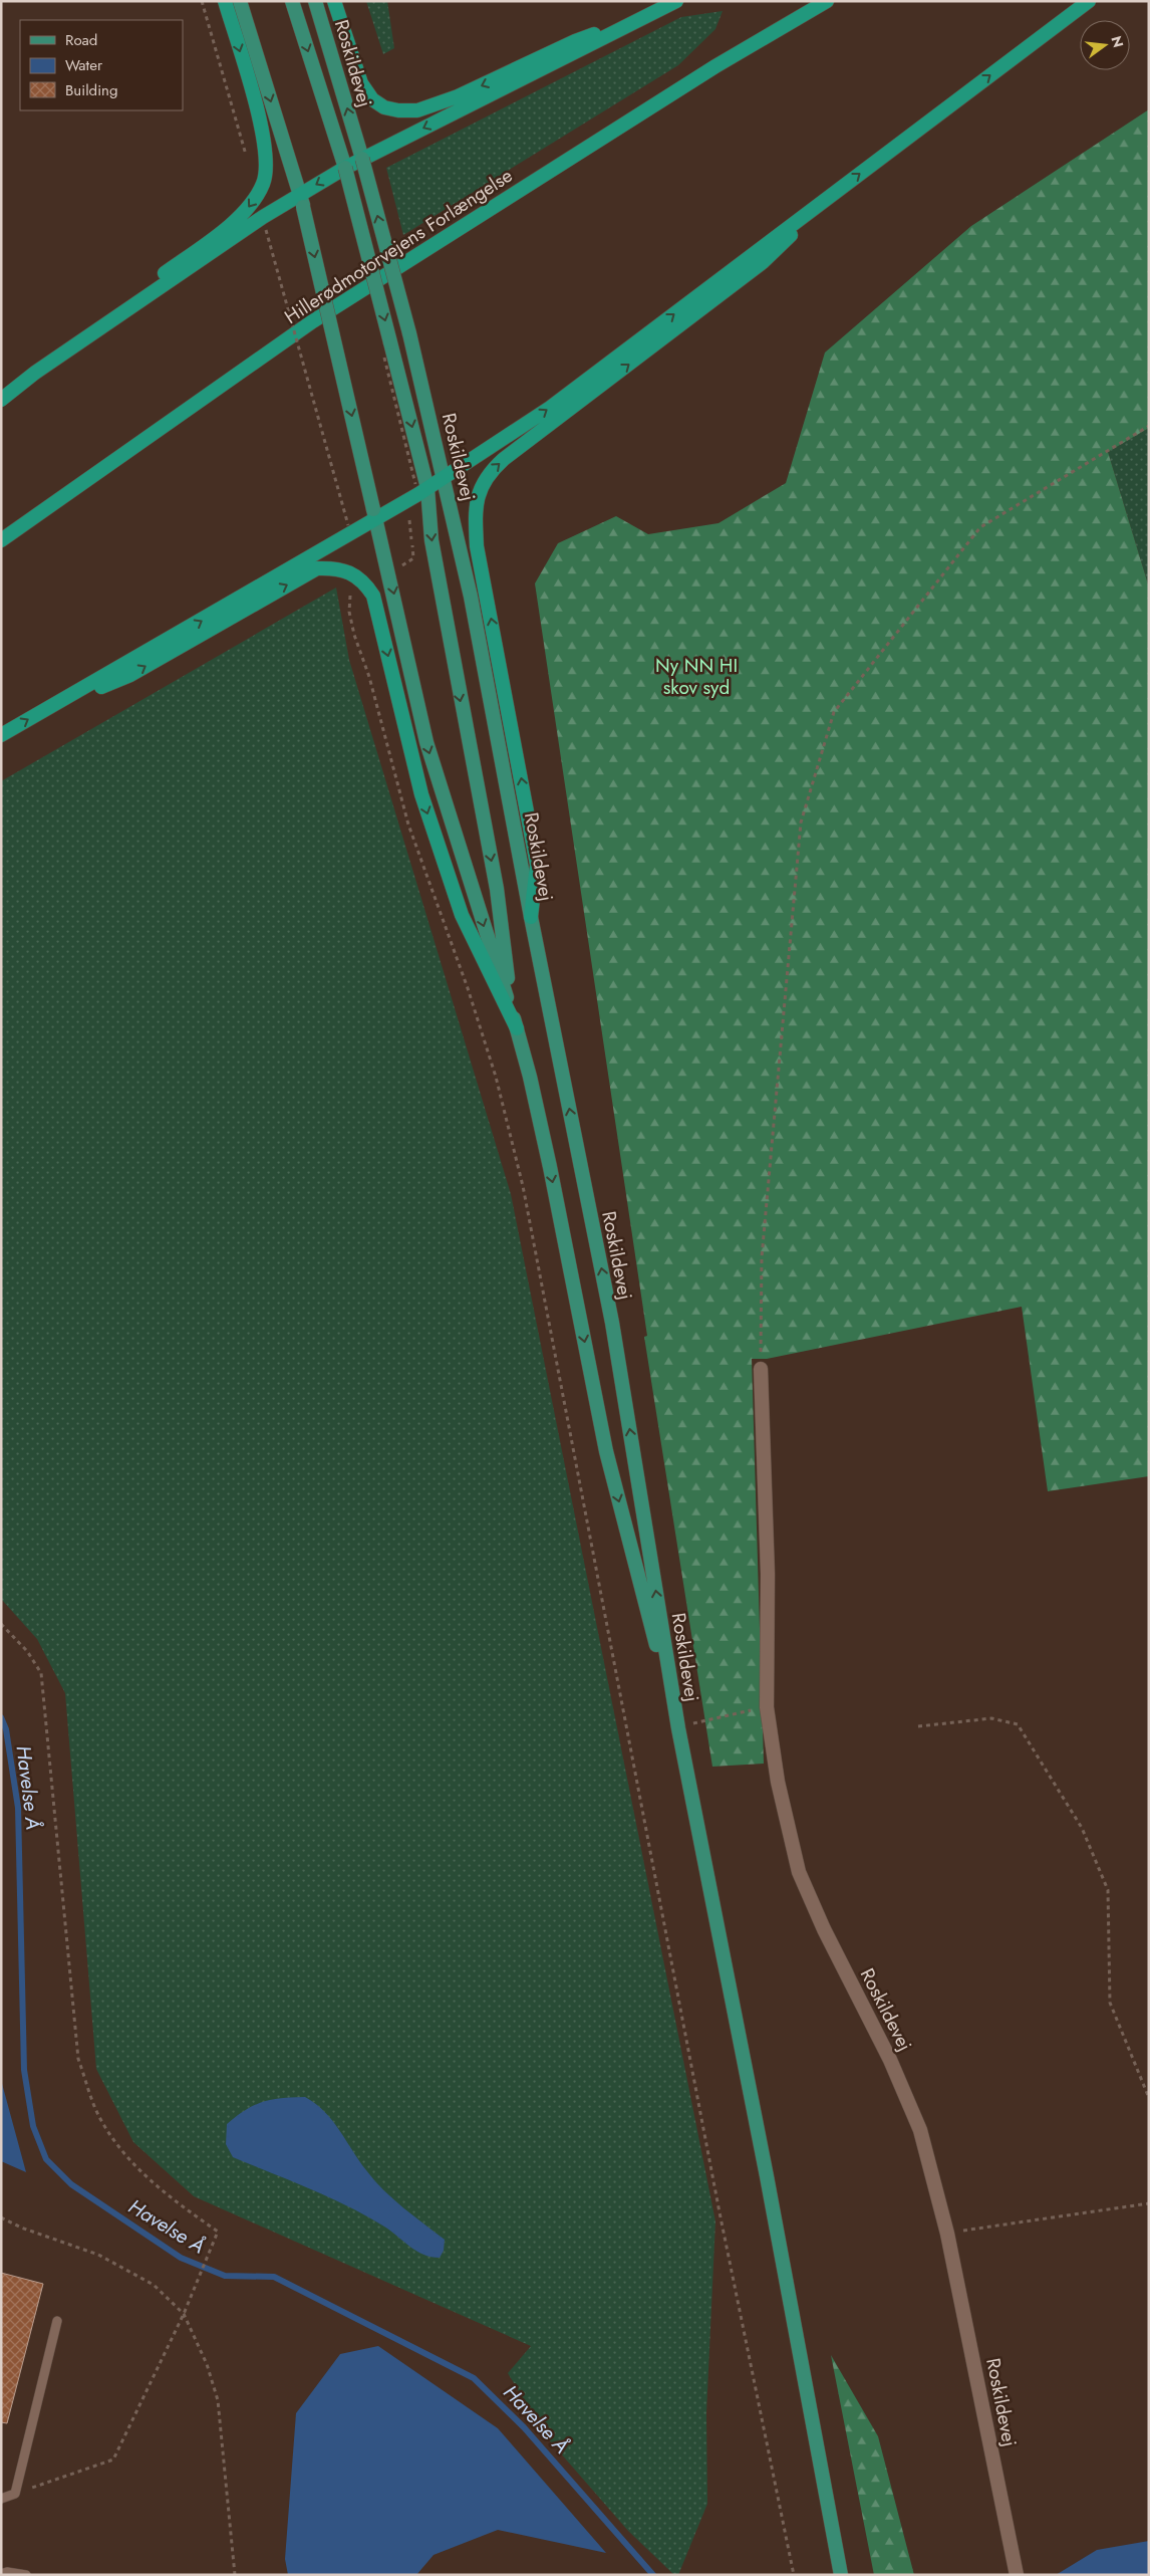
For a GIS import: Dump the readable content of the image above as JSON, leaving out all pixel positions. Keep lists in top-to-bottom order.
{
  "streets": {
    "highway": ["Hillerødmotorvejens Forlængelse"],
    "main road": ["Roskildevej"]
  },
  "water": ["Havelse Å"],
  "parks": ["Ny NN HI skov syd"],
  "legend": ["Road", "Water", "Building"],
  "north": "right"
}
